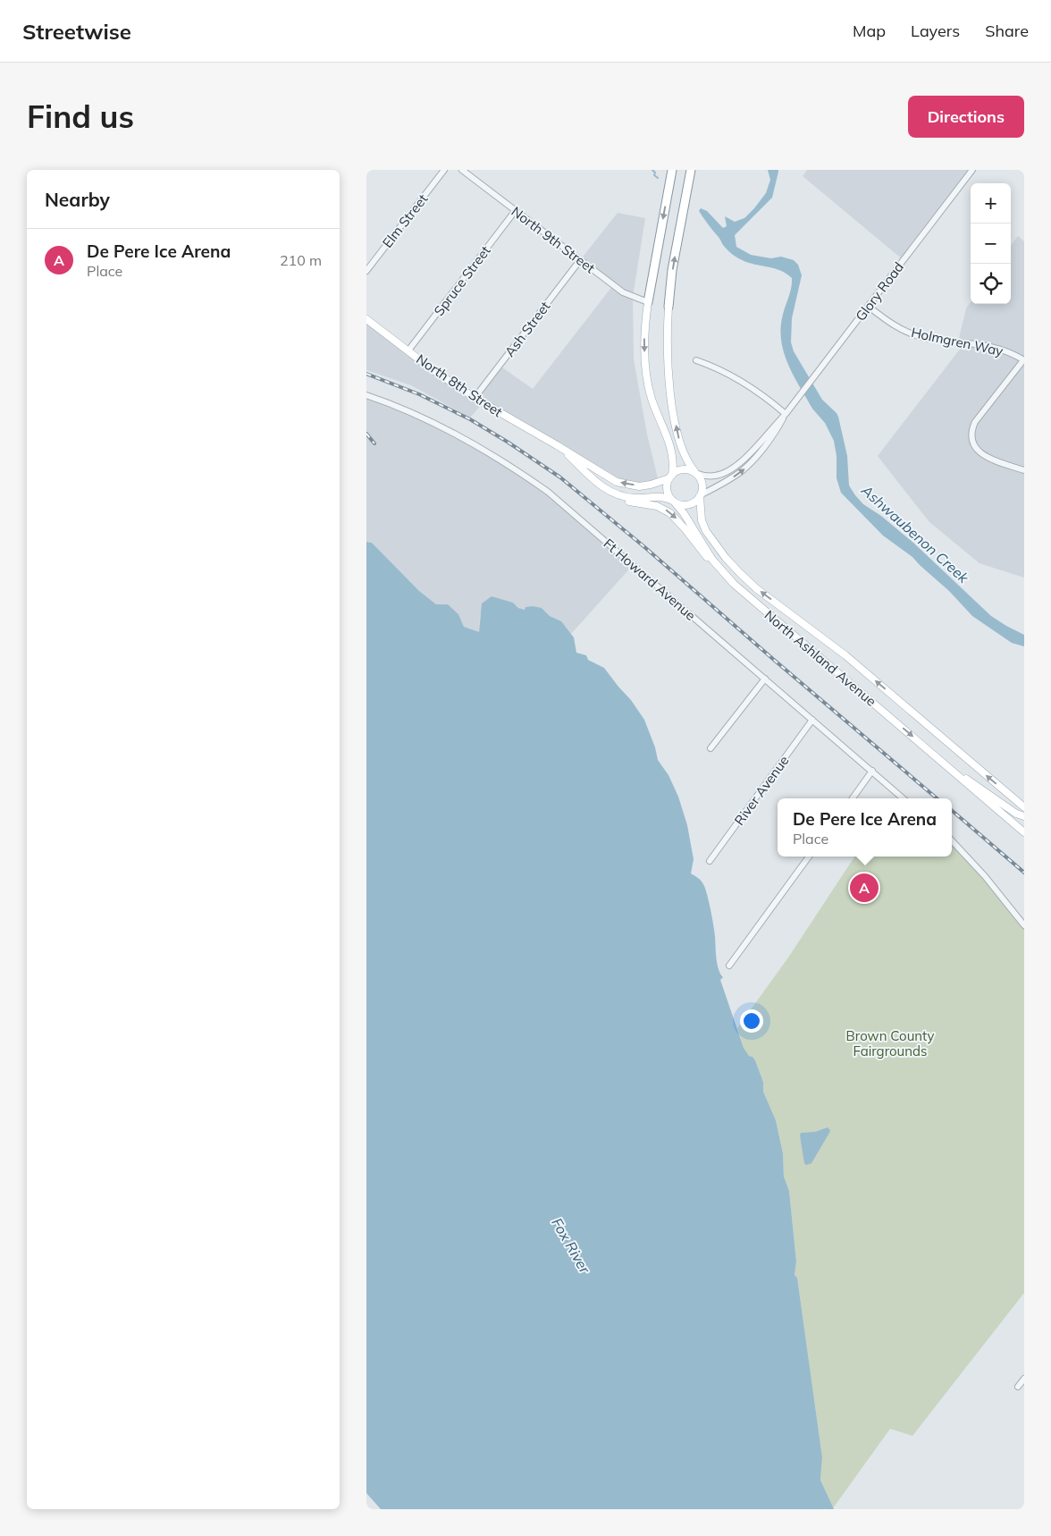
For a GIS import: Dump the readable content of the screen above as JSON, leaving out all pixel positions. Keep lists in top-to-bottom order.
{
  "streets": {
    "main road": ["North 8th Street", "North Ashland Avenue"],
    "street": [
      "Elm Street",
      "North 9th Street",
      "Spruce Street",
      "Glory Road",
      "Ash Street",
      "Holmgren Way",
      "Ft Howard Avenue",
      "River Avenue"
    ]
  },
  "crossings": [
    ["North 9th Street", "Spruce Street"],
    ["North 9th Street", "Ash Street"],
    ["Spruce Street", "North 8th Street"],
    ["Glory Road", "Holmgren Way"],
    ["Glory Road", "North 8th Street"],
    ["Glory Road", "North Ashland Avenue"],
    ["Ash Street", "North 8th Street"],
    ["North 8th Street", "North Ashland Avenue"],
    ["Ft Howard Avenue", "River Avenue"]
  ],
  "water": ["Ashwaubenon Creek", "Fox River"],
  "parks": ["Brown County Fairgrounds"],
  "page": {
    "header": "Streetwise",
    "nav": ["Map", "Layers", "Share"],
    "buttons": "Directions",
    "title": "Find us",
    "heading": "Nearby",
    "map_buttons": ["+", "−"],
    "list": [
      {
        "mark": "A",
        "name": "De Pere Ice Arena",
        "note": "Place",
        "value": "210 m"
      }
    ],
    "popup": ["De Pere Ice Arena", "Place"],
    "pins": "A"
  }
}
